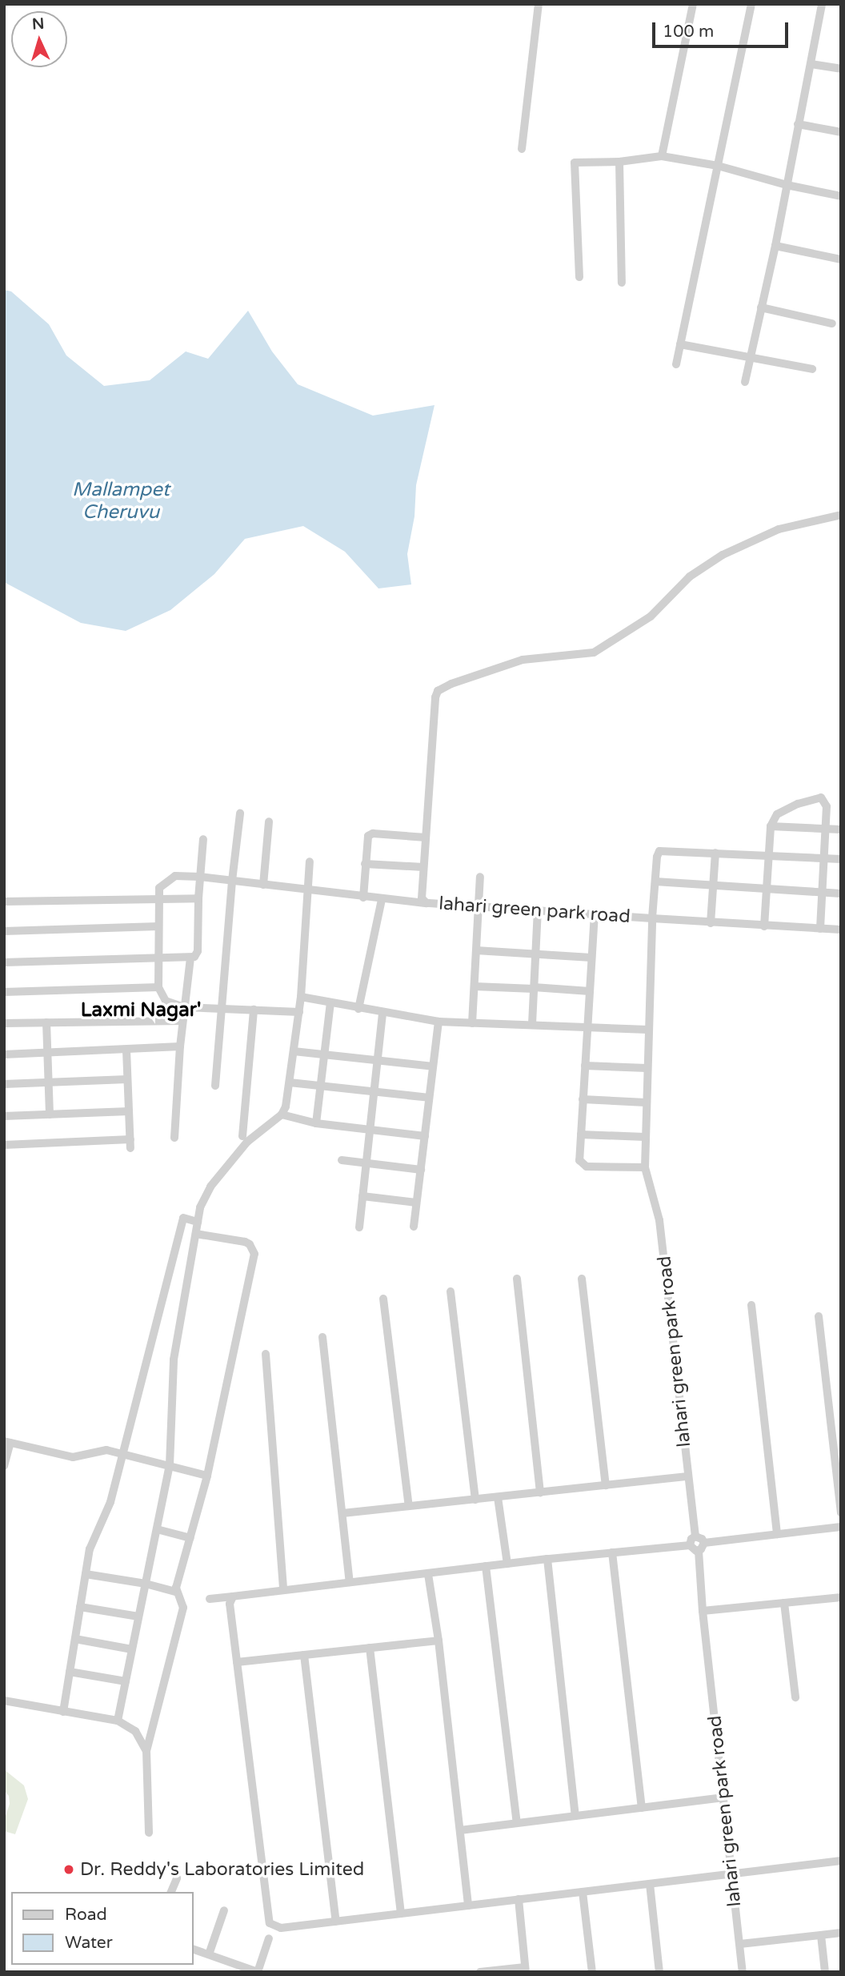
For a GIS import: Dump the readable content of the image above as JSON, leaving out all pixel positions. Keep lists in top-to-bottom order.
{
  "streets": {
    "street": ["lahari green park road"]
  },
  "districts": ["Laxmi Nagar'"],
  "water": ["Mallampet Cheruvu"],
  "places": ["Dr. Reddy's Laboratories Limited"],
  "legend": ["Road", "Water"],
  "scale_bar": "100 m",
  "north": "top"
}
